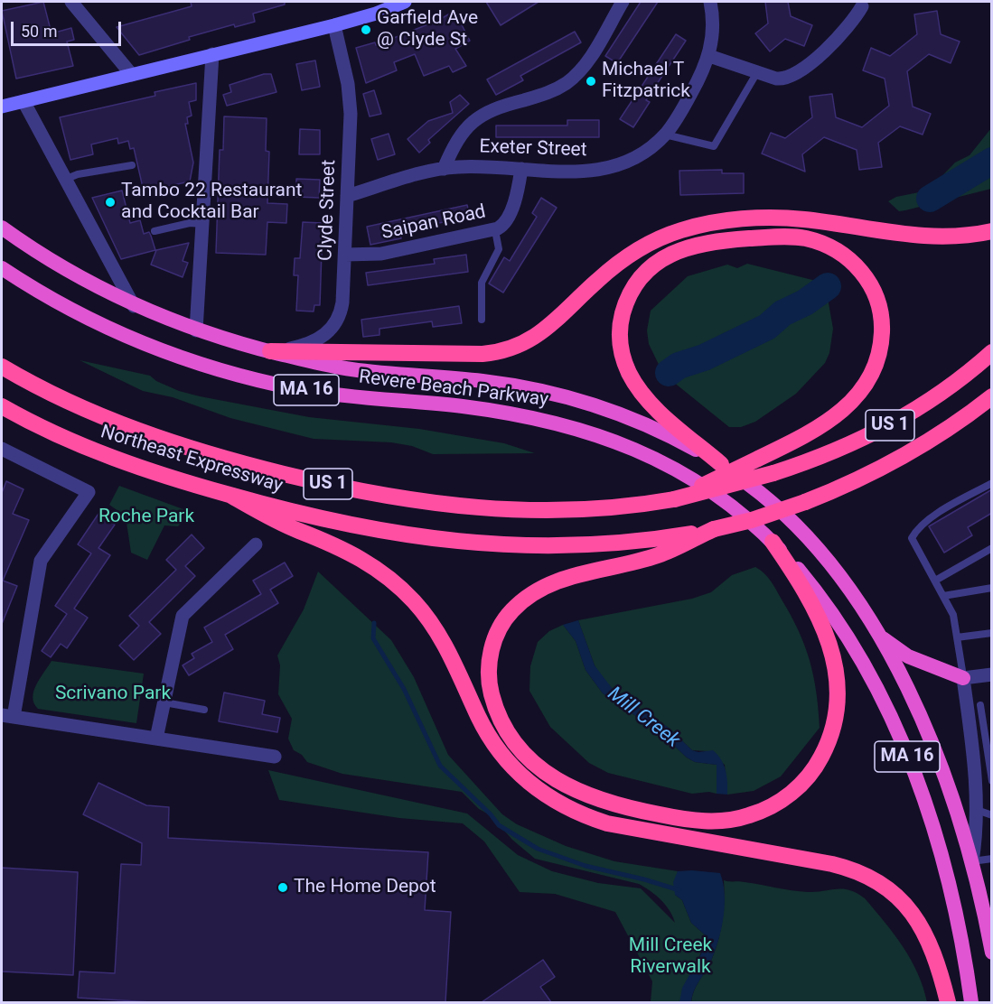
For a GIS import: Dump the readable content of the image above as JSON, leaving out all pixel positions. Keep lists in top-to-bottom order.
{
  "streets": {
    "highway": [
      "Revere Beach Parkway",
      "MA 16",
      "US 1",
      "Northeast Expressway"
    ],
    "street": ["Exeter Street", "Clyde Street", "Saipan Road"]
  },
  "crossings": [
    ["Exeter Street", "Clyde Street"],
    ["Exeter Street", "Saipan Road"],
    ["Clyde Street", "Saipan Road"],
    ["Clyde Street", "Revere Beach Parkway"]
  ],
  "water": ["Mill Creek"],
  "parks": ["Roche Park", "Scrivano Park", "Mill Creek Riverwalk"],
  "places": [
    "Garfield Ave @ Clyde St",
    "Michael T Fitzpatrick",
    "Tambo 22 Restaurant and Cocktail Bar",
    "The Home Depot"
  ],
  "scale_bar": "50 m"
}
